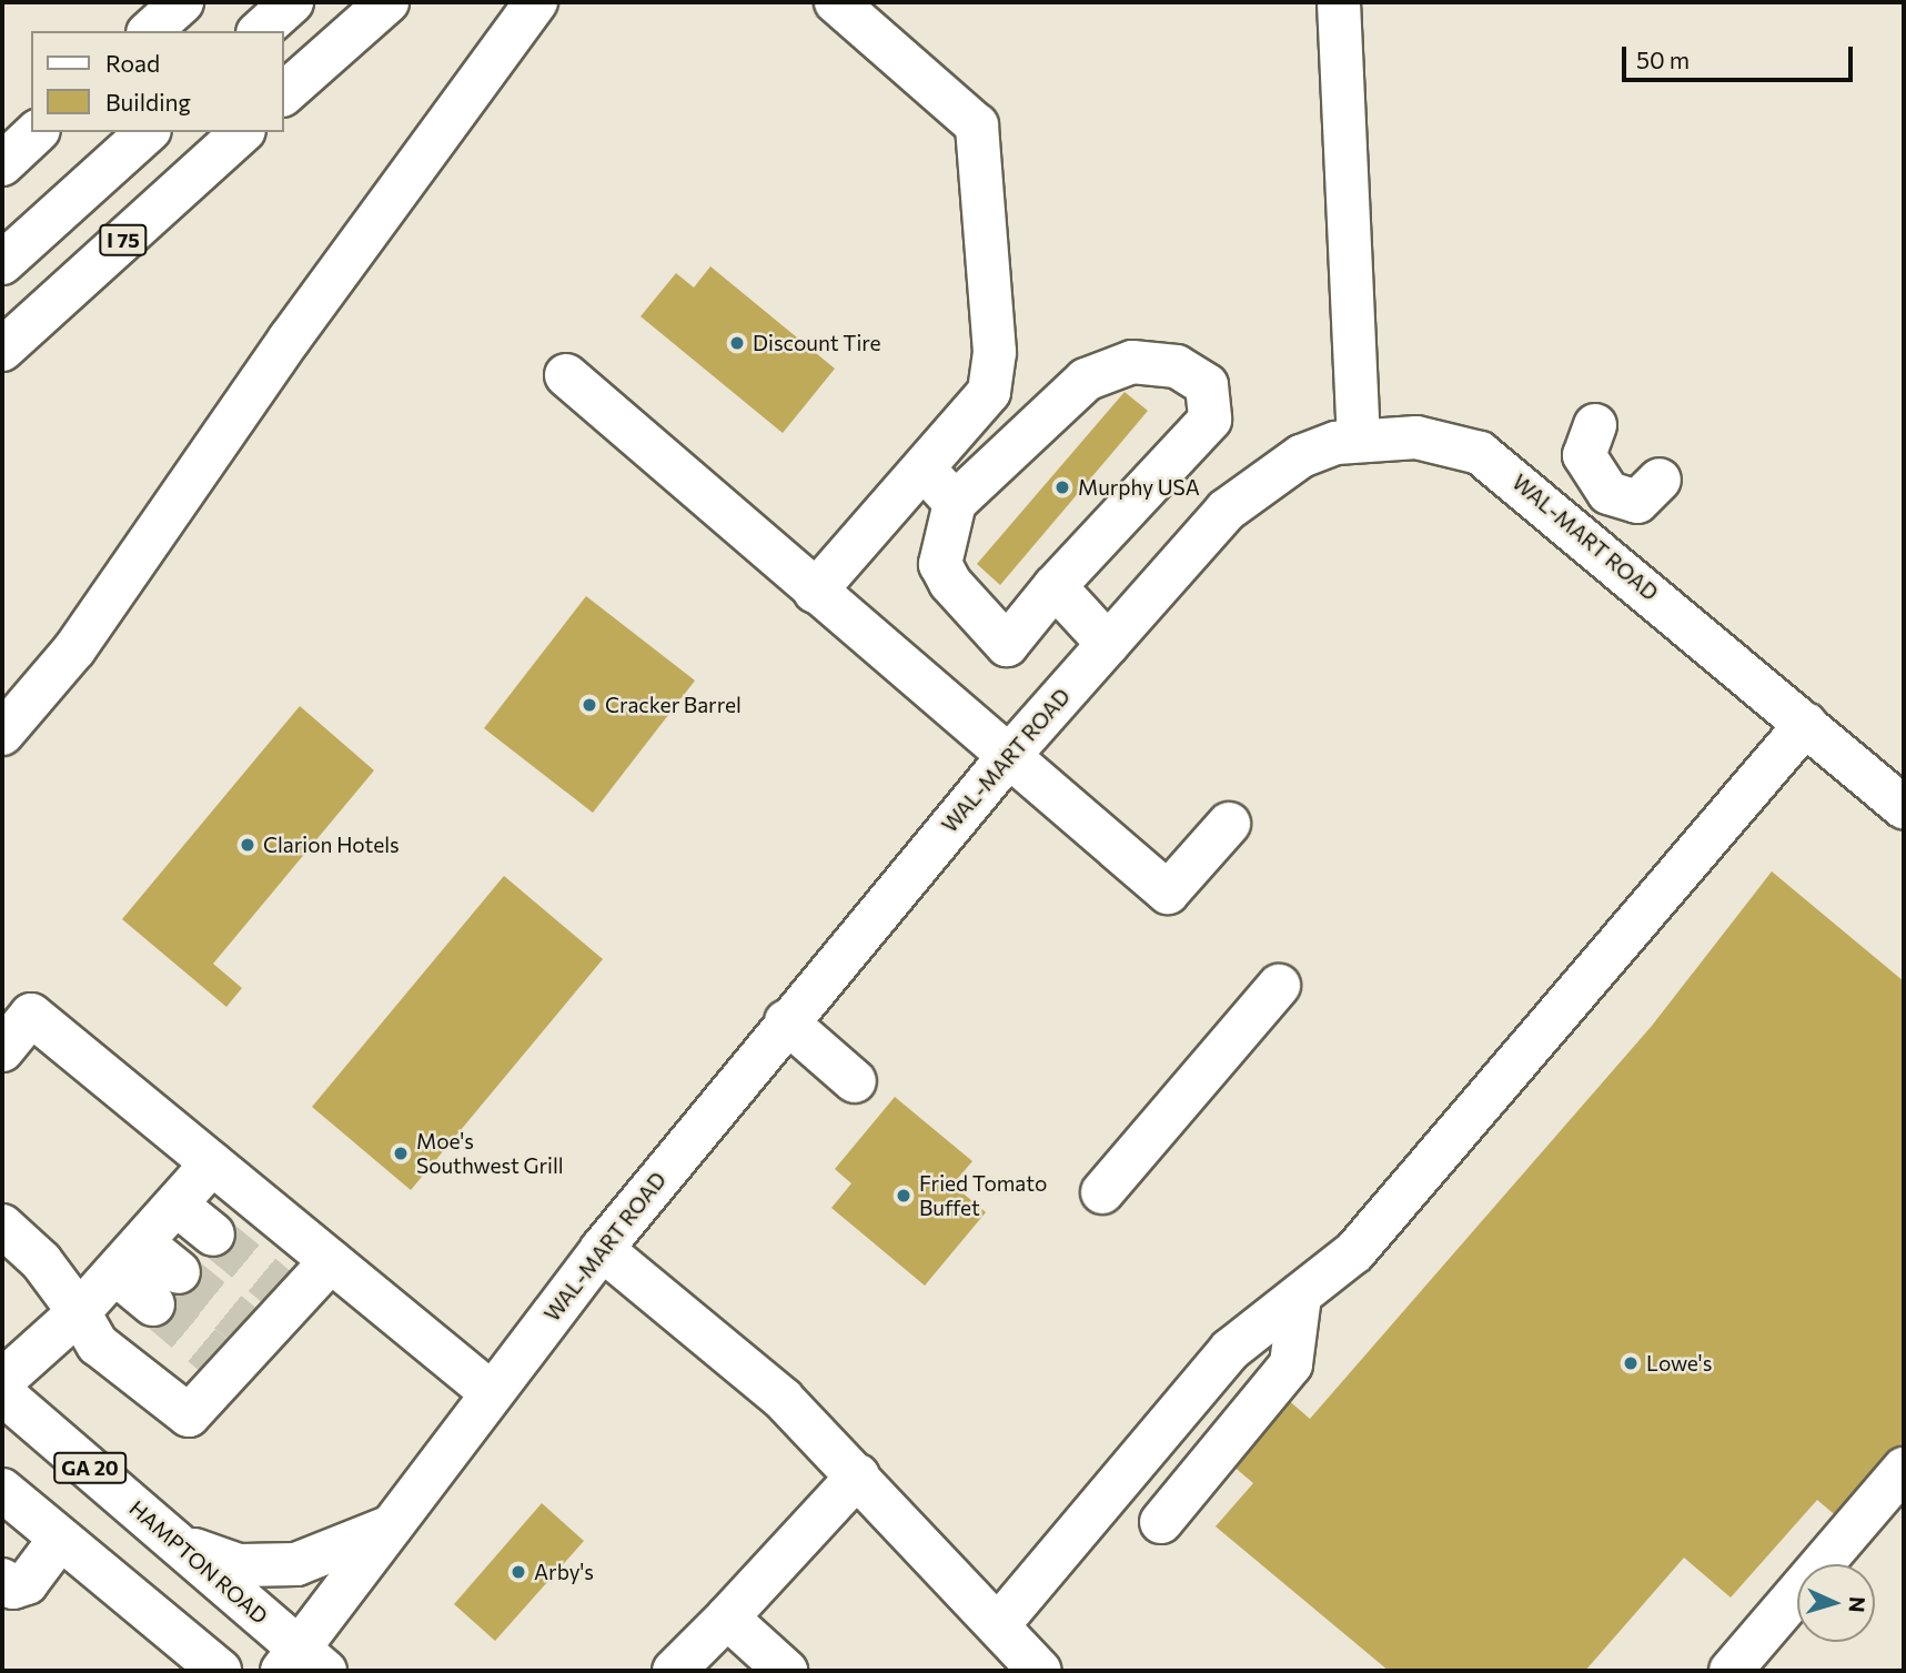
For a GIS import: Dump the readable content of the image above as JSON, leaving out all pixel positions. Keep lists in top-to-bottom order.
{
  "streets": {
    "main road": [
      "I 75",
      "WAL-MART ROAD",
      "GA 20",
      "HAMPTON ROAD"
    ]
  },
  "crossings": [
    ["WAL-MART ROAD", "HAMPTON ROAD"]
  ],
  "places": [
    "Discount Tire",
    "Murphy USA",
    "Cracker Barrel",
    "Clarion Hotels",
    "Moe's Southwest Grill",
    "Fried Tomato Buffet",
    "Lowe's",
    "Arby's"
  ],
  "legend": ["Road", "Building"],
  "scale_bar": "50 m",
  "north": "right"
}
